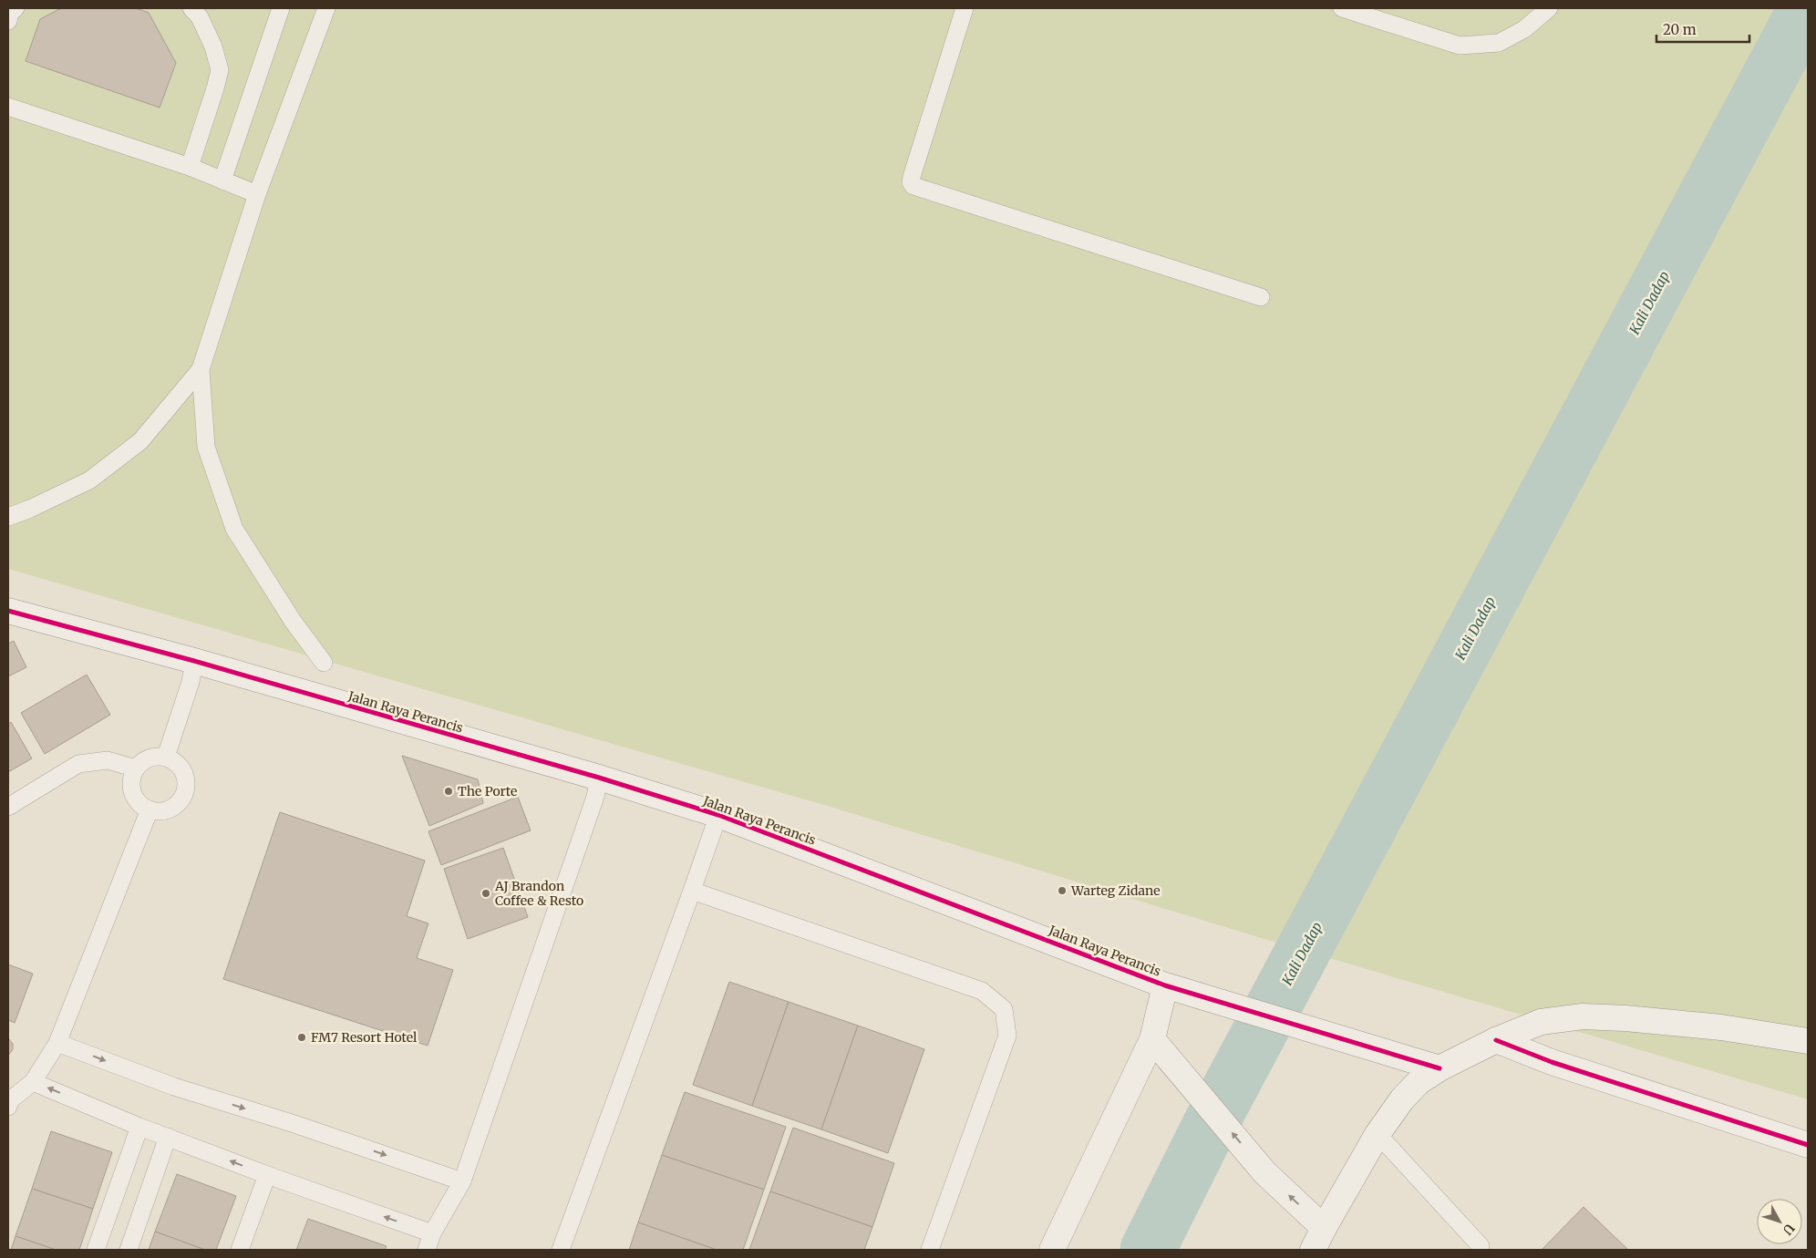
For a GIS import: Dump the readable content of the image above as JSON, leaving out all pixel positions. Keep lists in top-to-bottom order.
{
  "streets": {
    "street": ["Jalan Raya Perancis"]
  },
  "water": ["Kali Dadap"],
  "places": [
    "The Porte",
    "Warteg Zidane",
    "AJ Brandon Coffee & Resto",
    "FM7 Resort Hotel"
  ],
  "scale_bar": "20 m",
  "north": "bottom right"
}
